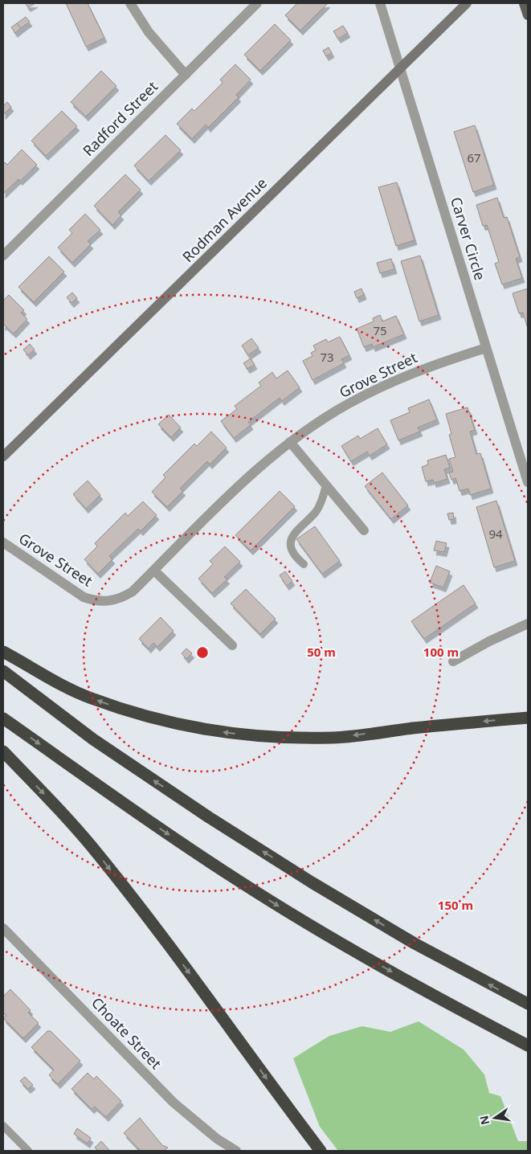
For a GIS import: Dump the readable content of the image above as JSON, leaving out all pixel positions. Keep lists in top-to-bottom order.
{
  "streets": {
    "street": [
      "Radford Street",
      "Rodman Avenue",
      "Carver Circle",
      "Grove Street",
      "Choate Street"
    ]
  },
  "crossings": [
    ["Rodman Avenue", "Carver Circle"],
    ["Carver Circle", "Grove Street"]
  ],
  "house_numbers": [
    "67",
    "75",
    "73",
    "94"
  ],
  "north": "left",
  "rings": ["50 m", "100 m", "150 m"]
}
